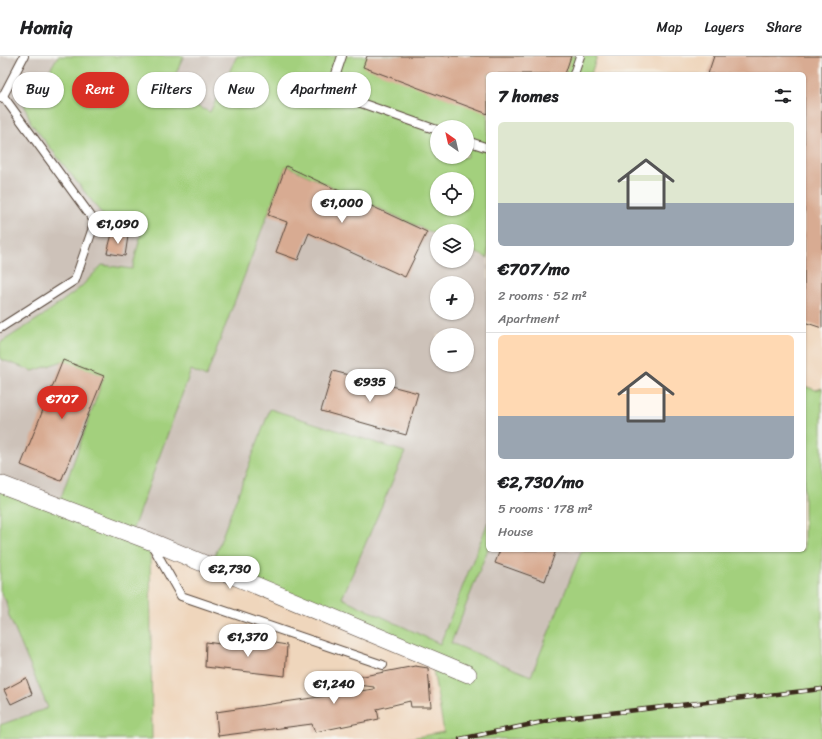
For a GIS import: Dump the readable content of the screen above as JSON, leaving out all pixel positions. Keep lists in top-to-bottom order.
{
  "north": "top left",
  "page": {
    "header": "Homiq",
    "nav": ["Map", "Layers", "Share"],
    "chip": [
      "Buy",
      "Rent",
      "Filters",
      "New",
      "Apartment"
    ],
    "heading": "7 homes",
    "map_buttons": ["+", "−"],
    "list": [
      {
        "name": "€707/mo",
        "note": "2 rooms · 52 m² · Apartment"
      },
      {
        "name": "€2,730/mo",
        "note": "5 rooms · 178 m² · House"
      }
    ],
    "price": [
      "€1,000",
      "€1,090",
      "€935",
      "€707",
      "€2,730",
      "€1,370",
      "€1,240"
    ]
  }
}
